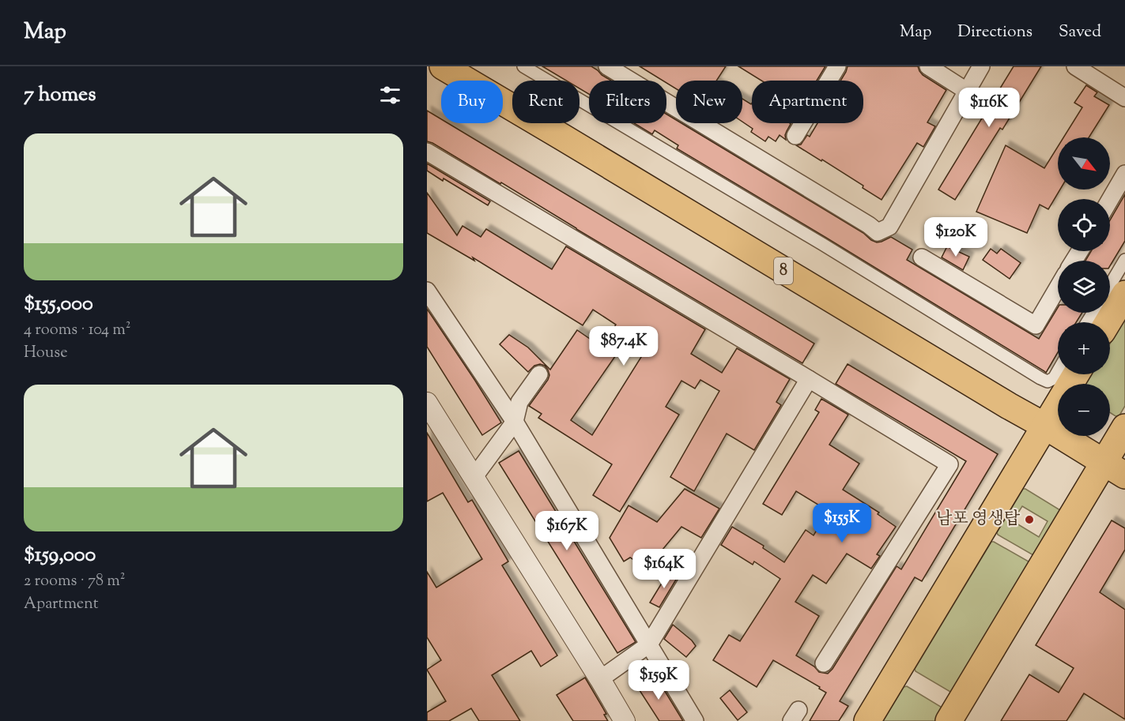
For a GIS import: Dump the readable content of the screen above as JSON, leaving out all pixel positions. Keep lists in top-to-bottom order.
{
  "streets": {
    "main road": ["8"]
  },
  "places": ["남포 영생탑"],
  "north": "bottom right",
  "page": {
    "header": "Map",
    "nav": ["Map", "Directions", "Saved"],
    "heading": "7 homes",
    "chip": [
      "Buy",
      "Rent",
      "Filters",
      "New",
      "Apartment"
    ],
    "price": [
      "$116K",
      "$120K",
      "$87.4K",
      "$155K",
      "$167K",
      "$164K",
      "$159K"
    ],
    "list": [
      {
        "name": "$155,000",
        "note": "4 rooms · 104 m² · House"
      },
      {
        "name": "$159,000",
        "note": "2 rooms · 78 m² · Apartment"
      }
    ],
    "map_buttons": ["+", "−"]
  }
}
